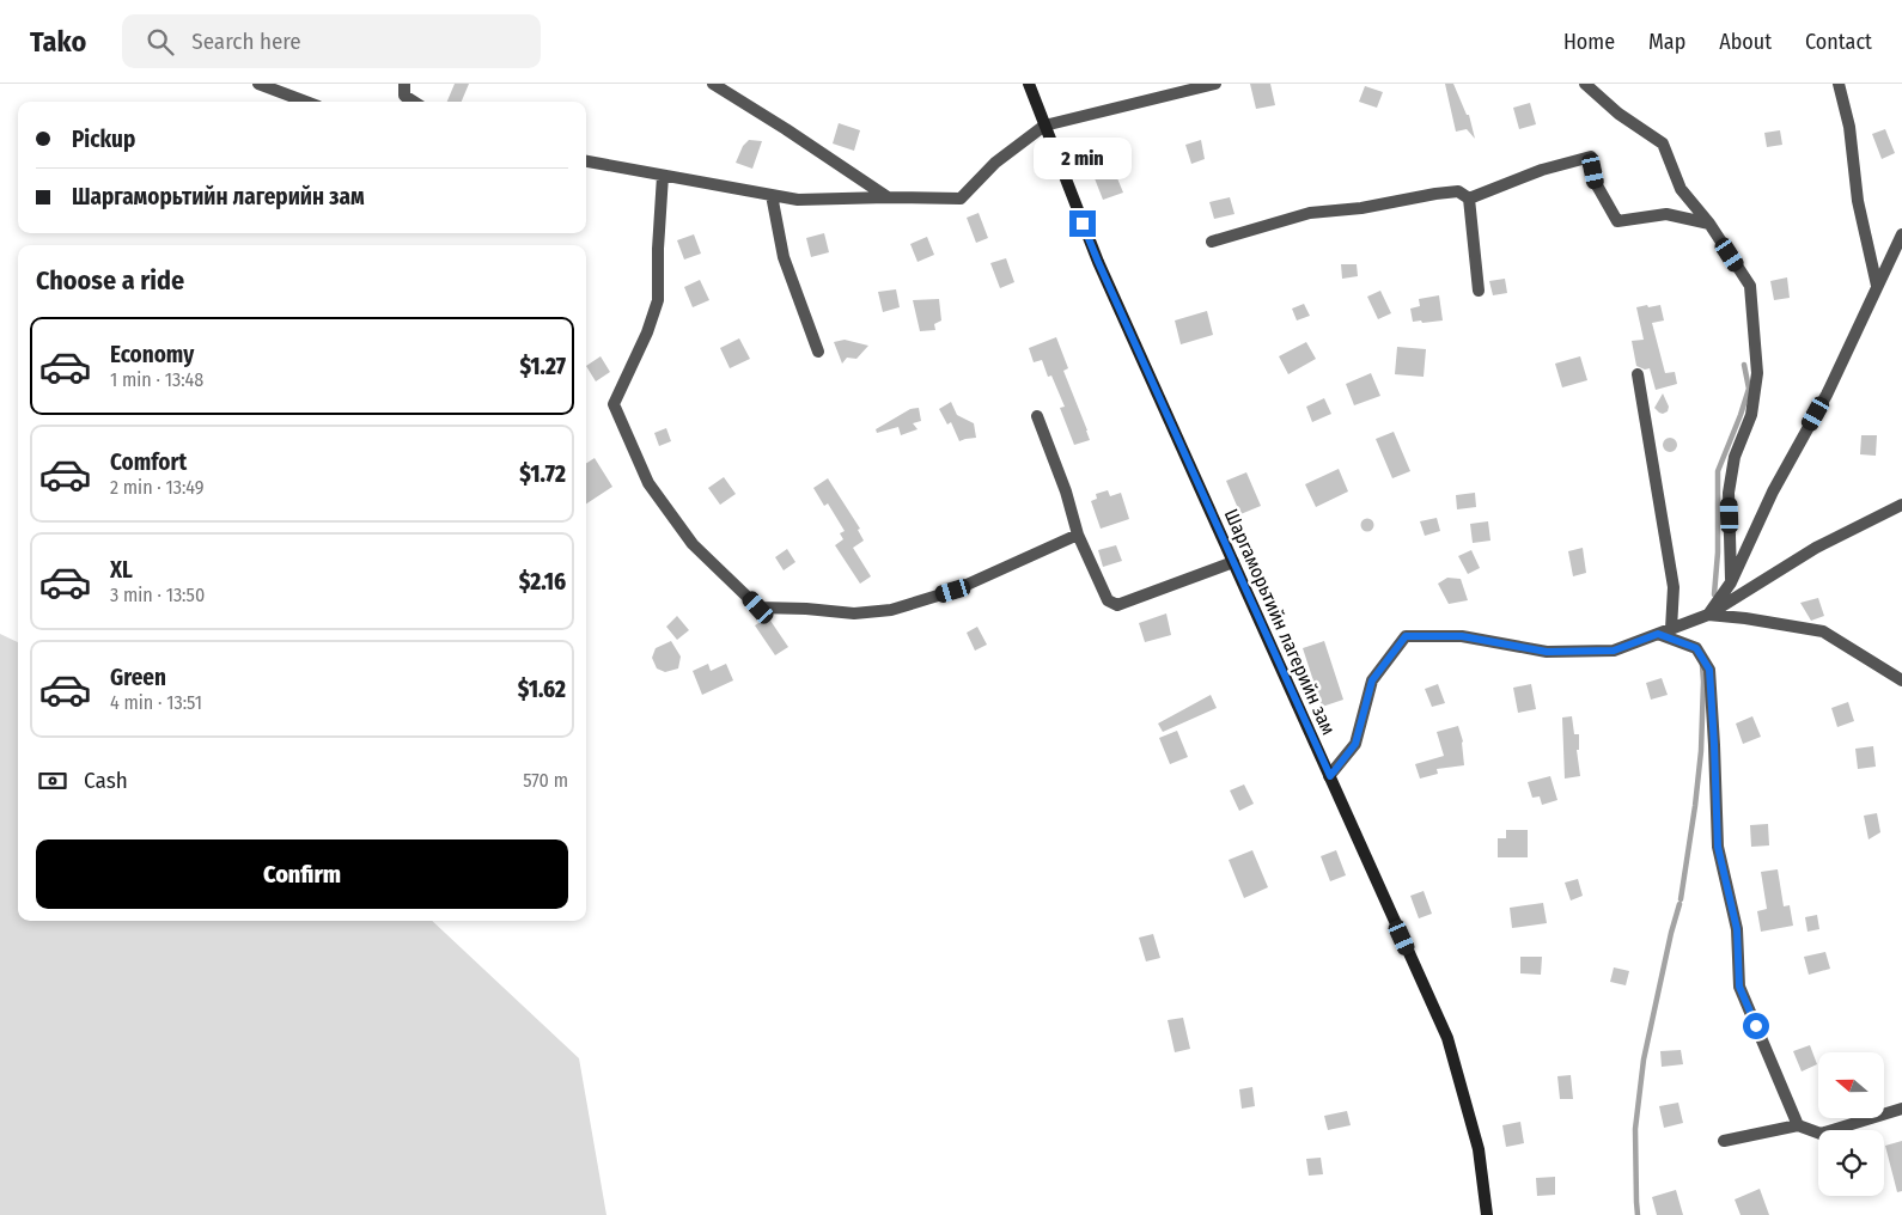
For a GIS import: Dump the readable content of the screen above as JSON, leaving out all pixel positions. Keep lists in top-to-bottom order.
{
  "streets": {
    "street": ["Шаргаморьтийн лагерийн зам"]
  },
  "north": "left",
  "page": {
    "header": "Tako",
    "search": "Search here",
    "nav": [
      "Home",
      "Map",
      "About",
      "Contact"
    ],
    "banner": ["Pickup", "Шаргаморьтийн лагерийн зам"],
    "bubble": "2 min",
    "heading": "Choose a ride",
    "list": [
      {
        "name": "Economy",
        "note": "1 min · 13:48",
        "value": "$1.27"
      },
      {
        "name": "Comfort",
        "note": "2 min · 13:49",
        "value": "$1.72"
      },
      {
        "name": "XL",
        "note": "3 min · 13:50",
        "value": "$2.16"
      },
      {
        "name": "Green",
        "note": "4 min · 13:51",
        "value": "$1.62"
      }
    ],
    "pay": ["Cash", "570 m"],
    "buttons": "Confirm"
  }
}
